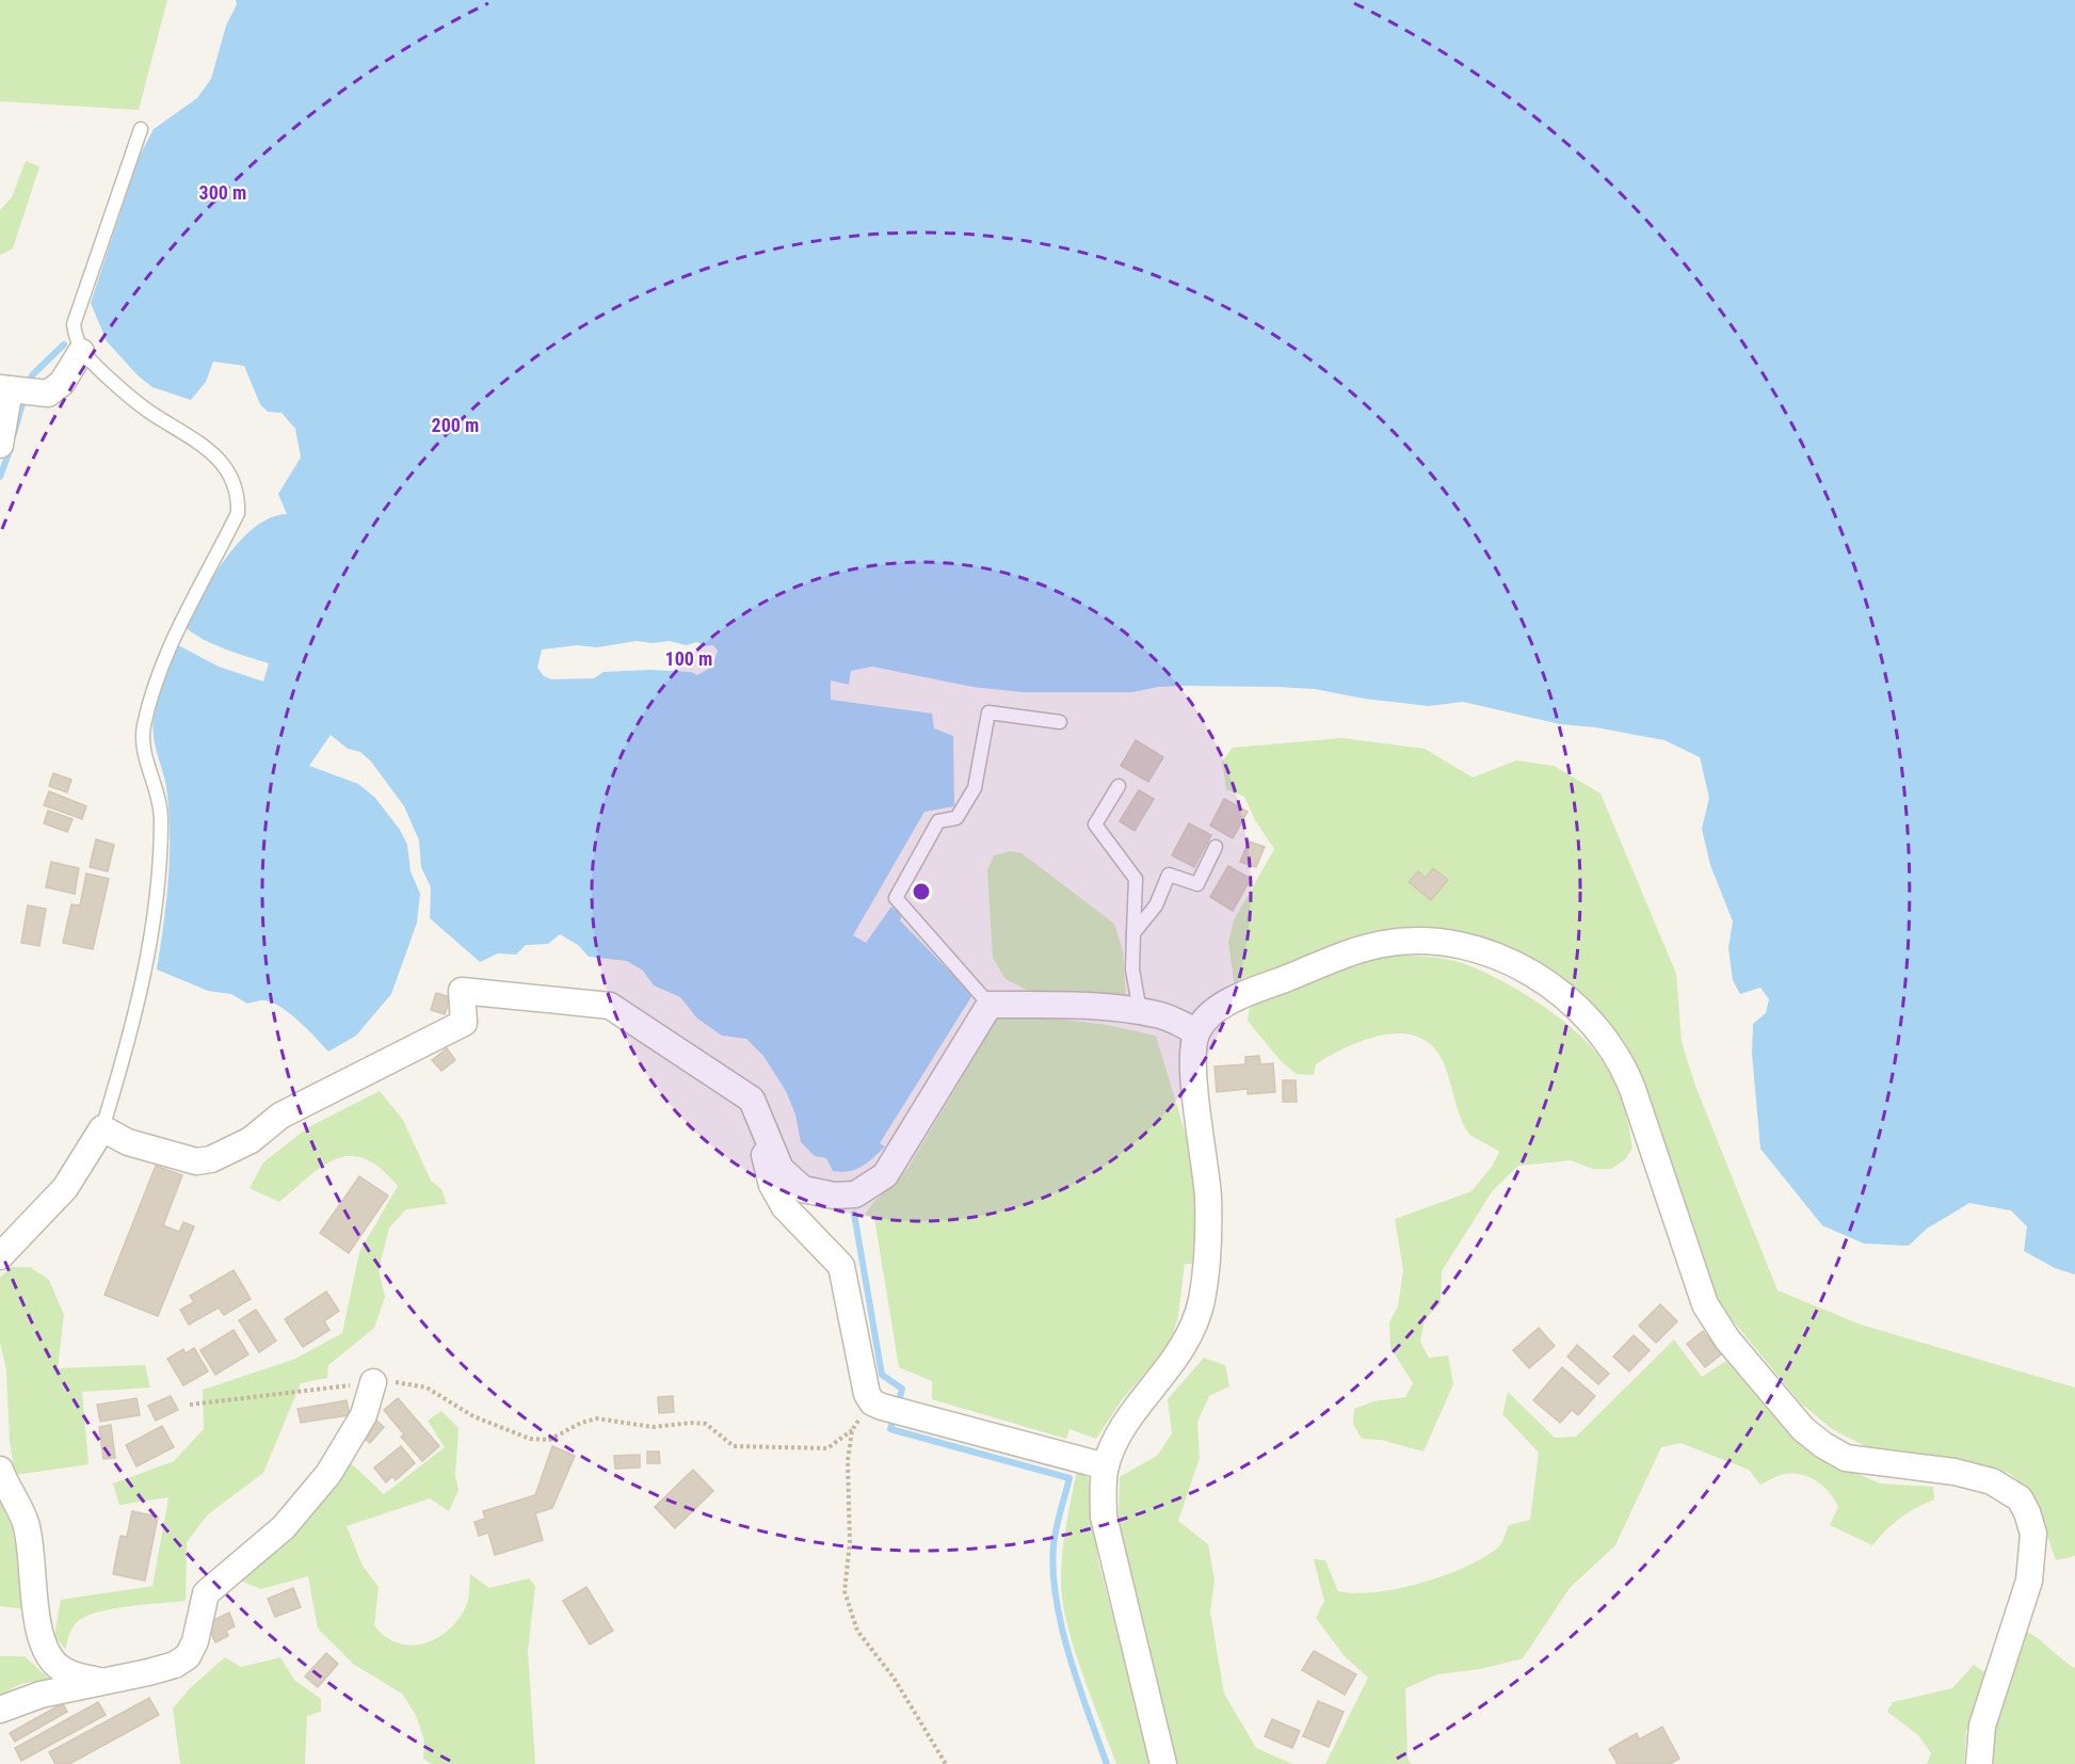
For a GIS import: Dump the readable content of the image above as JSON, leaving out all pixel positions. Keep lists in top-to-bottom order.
{
  "rings": ["300 m", "200 m", "100 m"]
}
